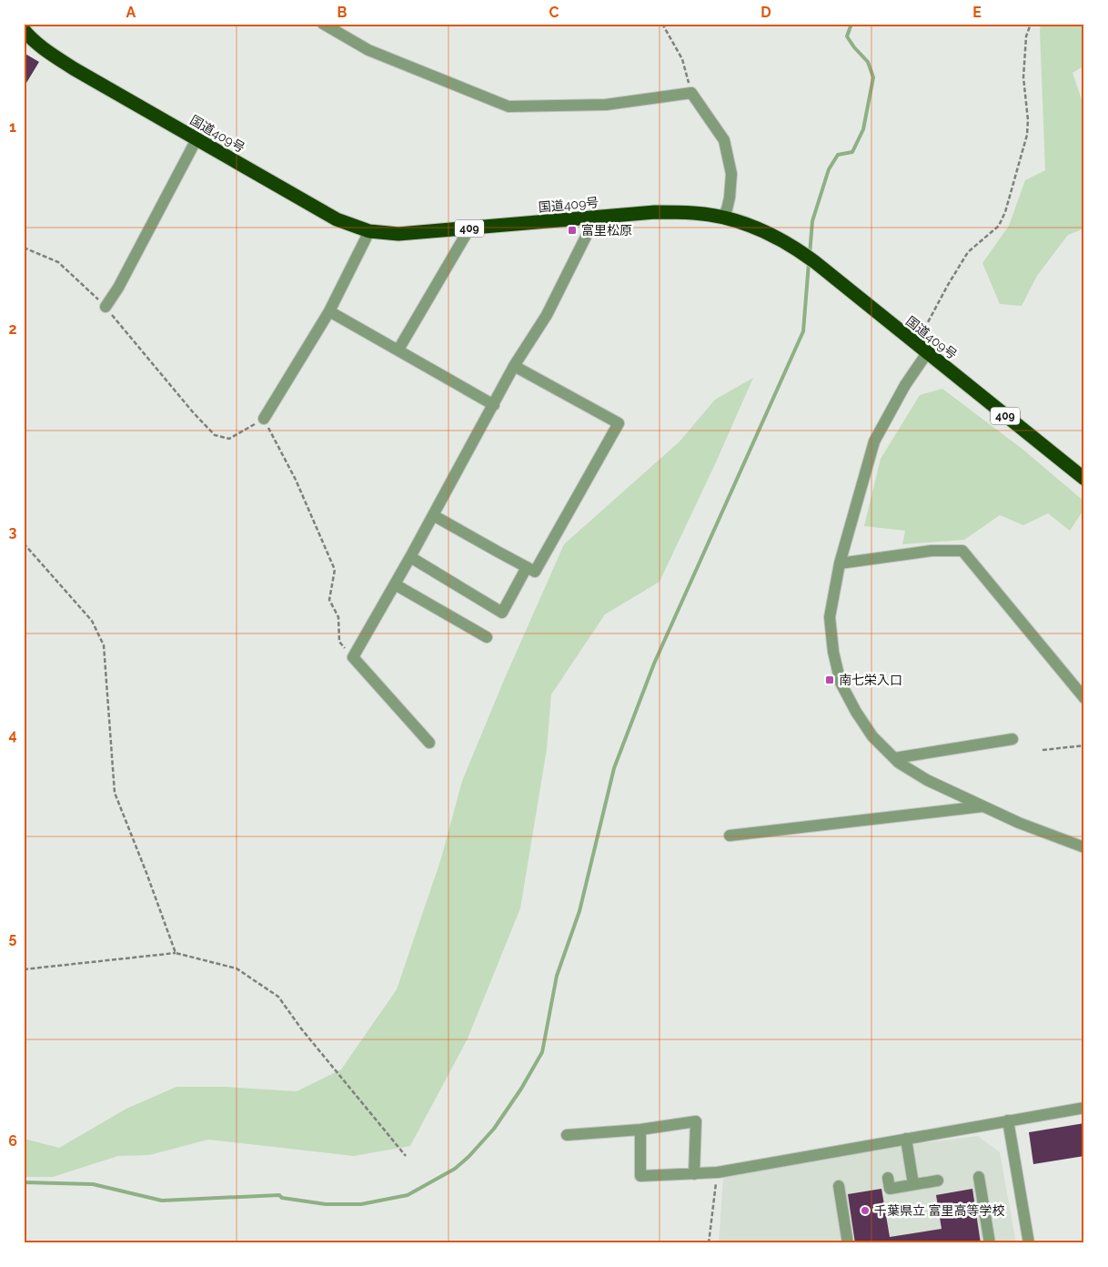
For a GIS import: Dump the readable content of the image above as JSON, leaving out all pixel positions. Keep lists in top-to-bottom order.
{
  "streets": {
    "highway": ["国道409号", "409"]
  },
  "places": {
    "transit": ["富里松原", "南七栄入口"],
    "other": ["千葉県立 富里高等学校"]
  },
  "grid": {
    "columns": [
      "A",
      "B",
      "C",
      "D",
      "E"
    ],
    "rows": [
      "1",
      "2",
      "3",
      "4",
      "5",
      "6"
    ]
  }
}
